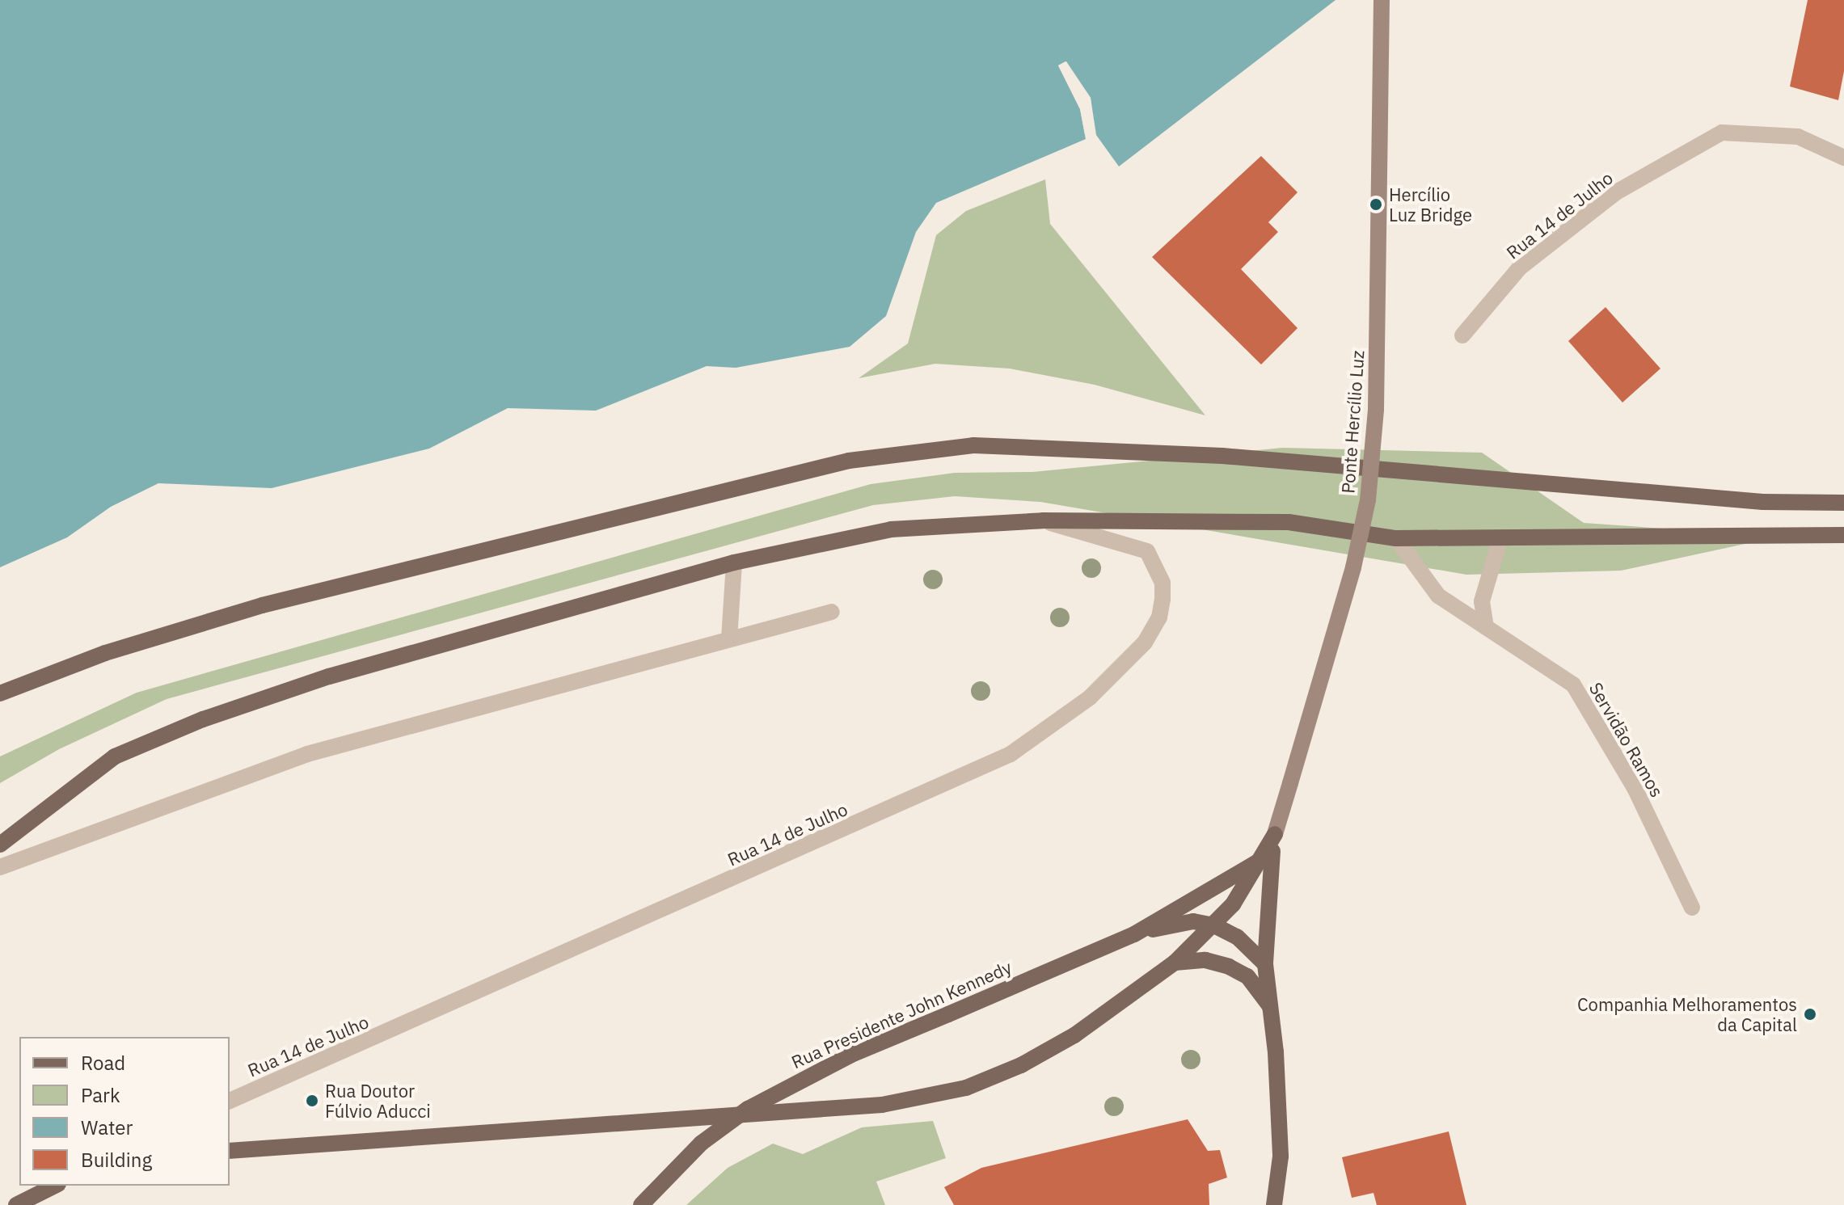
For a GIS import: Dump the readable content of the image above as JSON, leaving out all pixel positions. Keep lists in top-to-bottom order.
{
  "streets": {
    "main road": ["Ponte Hercílio Luz", "Rua Presidente John Kennedy"],
    "street": ["Rua 14 de Julho", "Servidão Ramos"]
  },
  "crossings": [
    ["Ponte Hercílio Luz", "Rua Presidente John Kennedy"]
  ],
  "places": ["Hercílio Luz Bridge", "Companhia Melhoramentos da Capital", "Rua Doutor Fúlvio Aducci"],
  "legend": [
    "Road",
    "Park",
    "Water",
    "Building"
  ]
}
